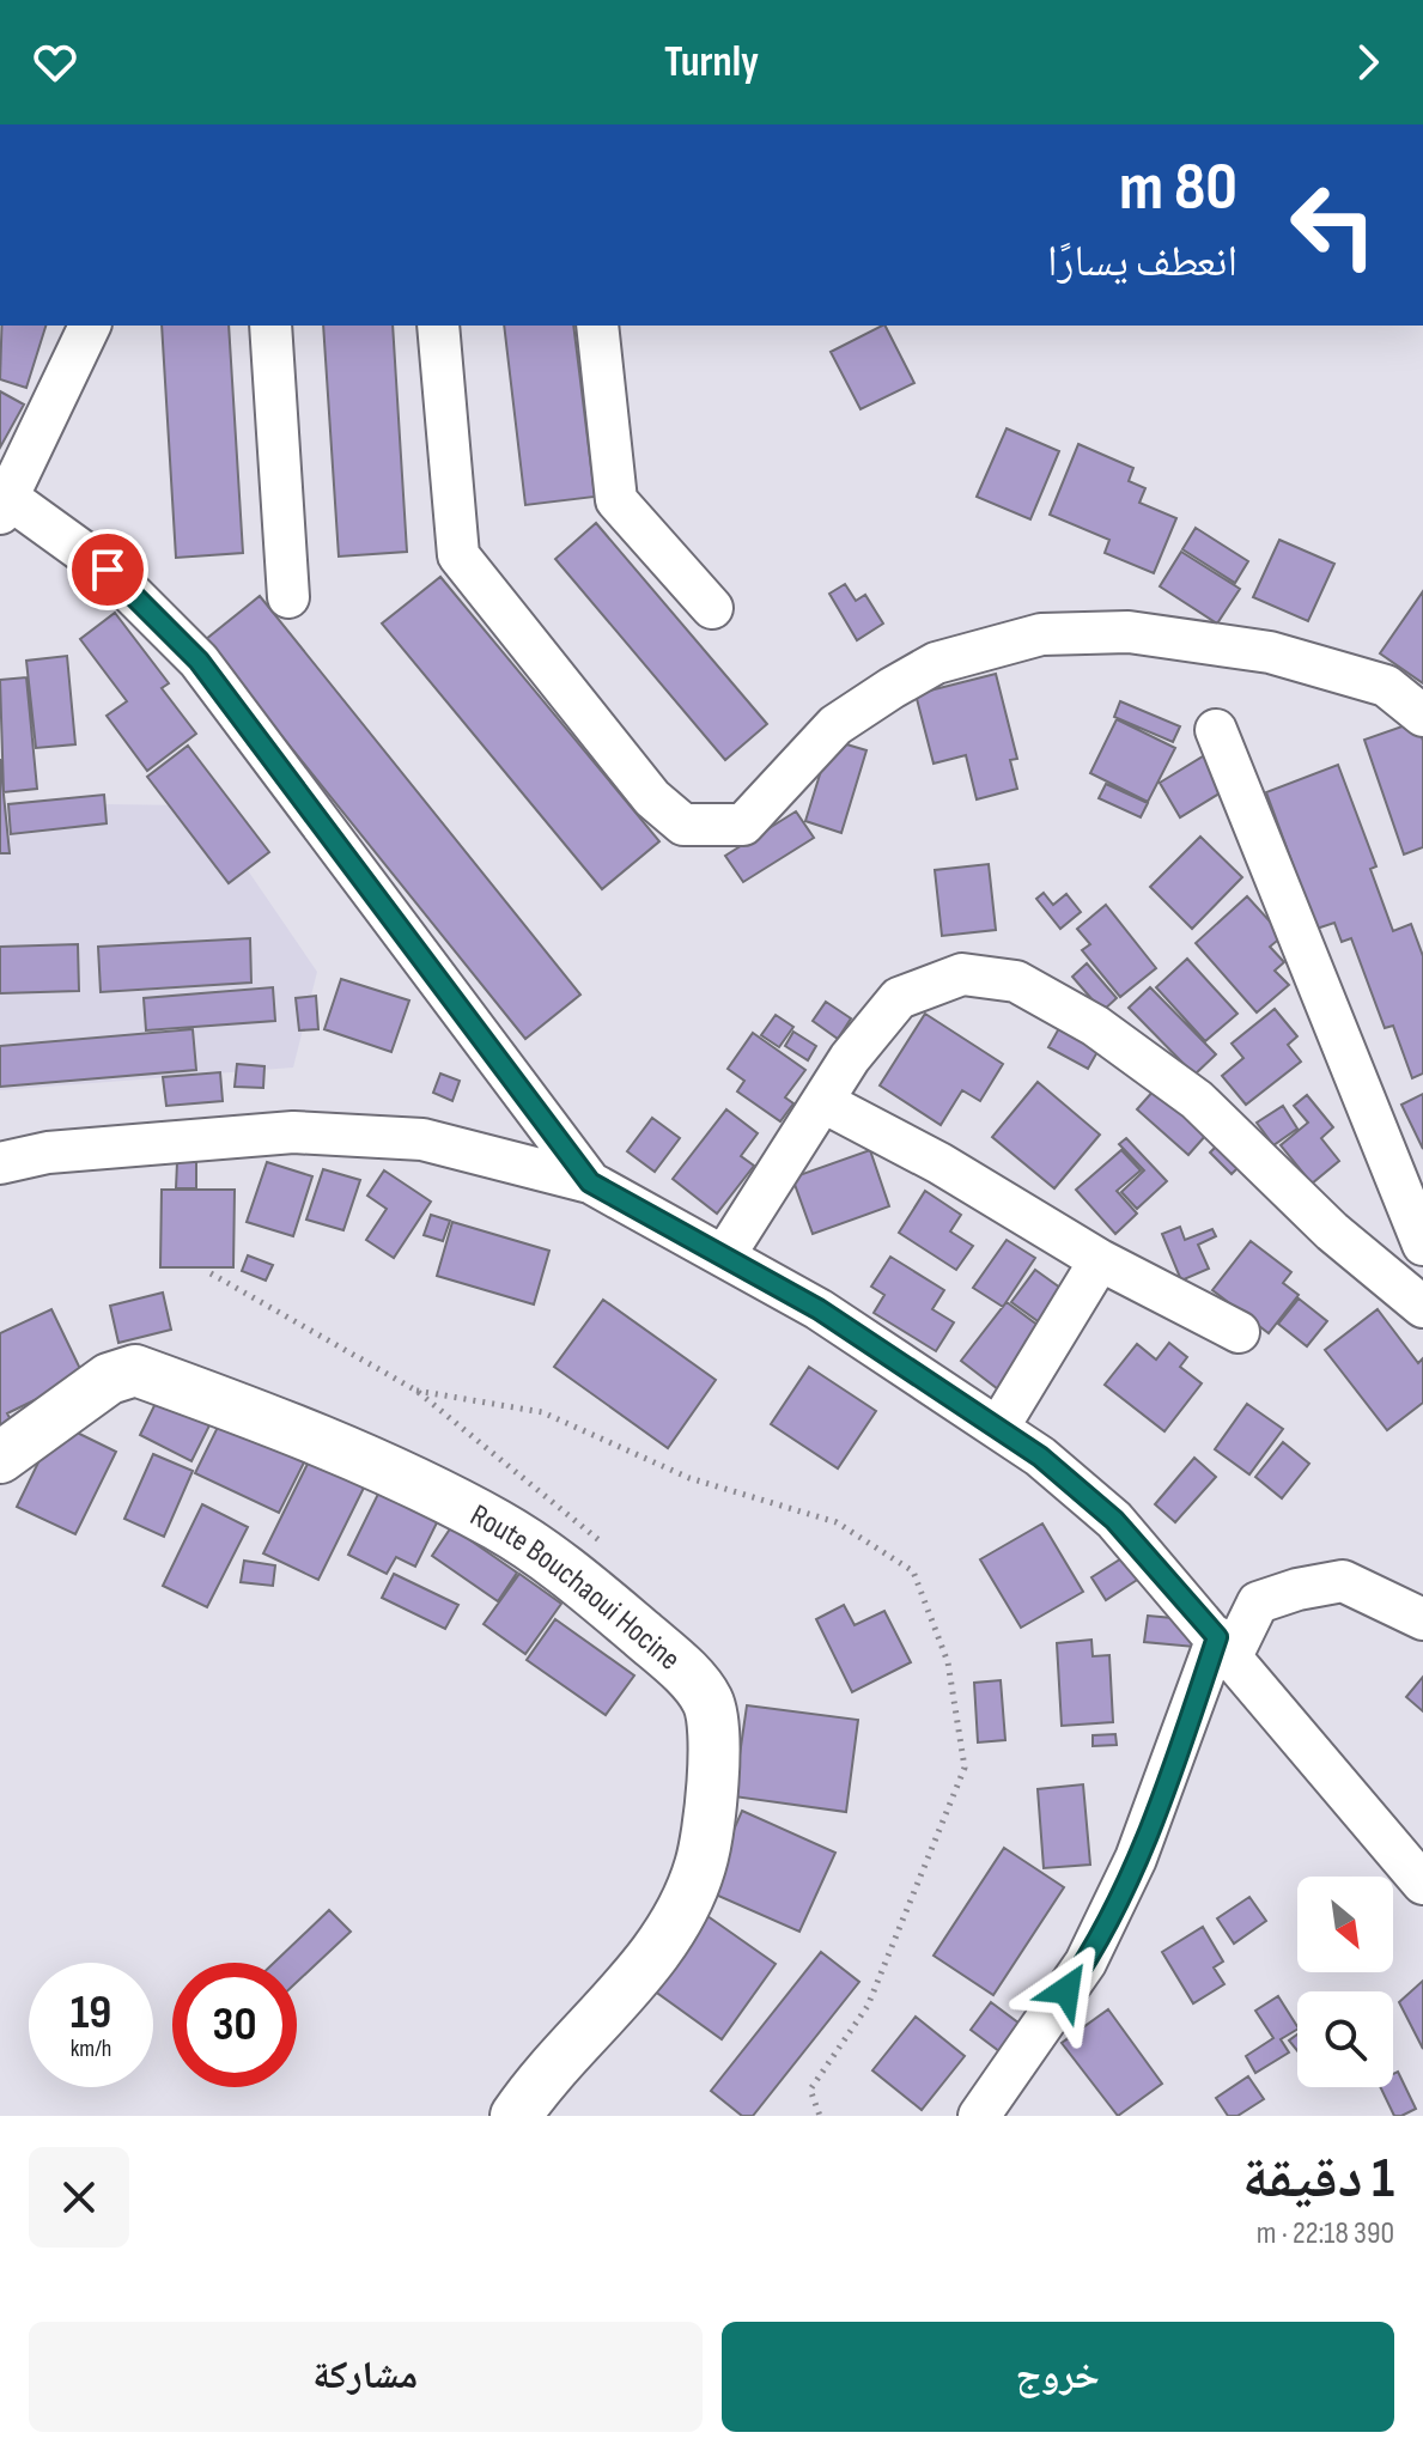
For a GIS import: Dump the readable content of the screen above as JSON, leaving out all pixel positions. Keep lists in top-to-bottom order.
{
  "streets": {
    "street": ["Route Bouchaoui Hocine"]
  },
  "north": "bottom right",
  "page": {
    "header": "Turnly",
    "turn": ["80 m", "انعطف يسارًا"],
    "speed": "19 km/h",
    "limit": "30",
    "heading": ["1 دقيقة", "390 m · 22:18"],
    "buttons": ["خروج", "مشاركة"]
  }
}
